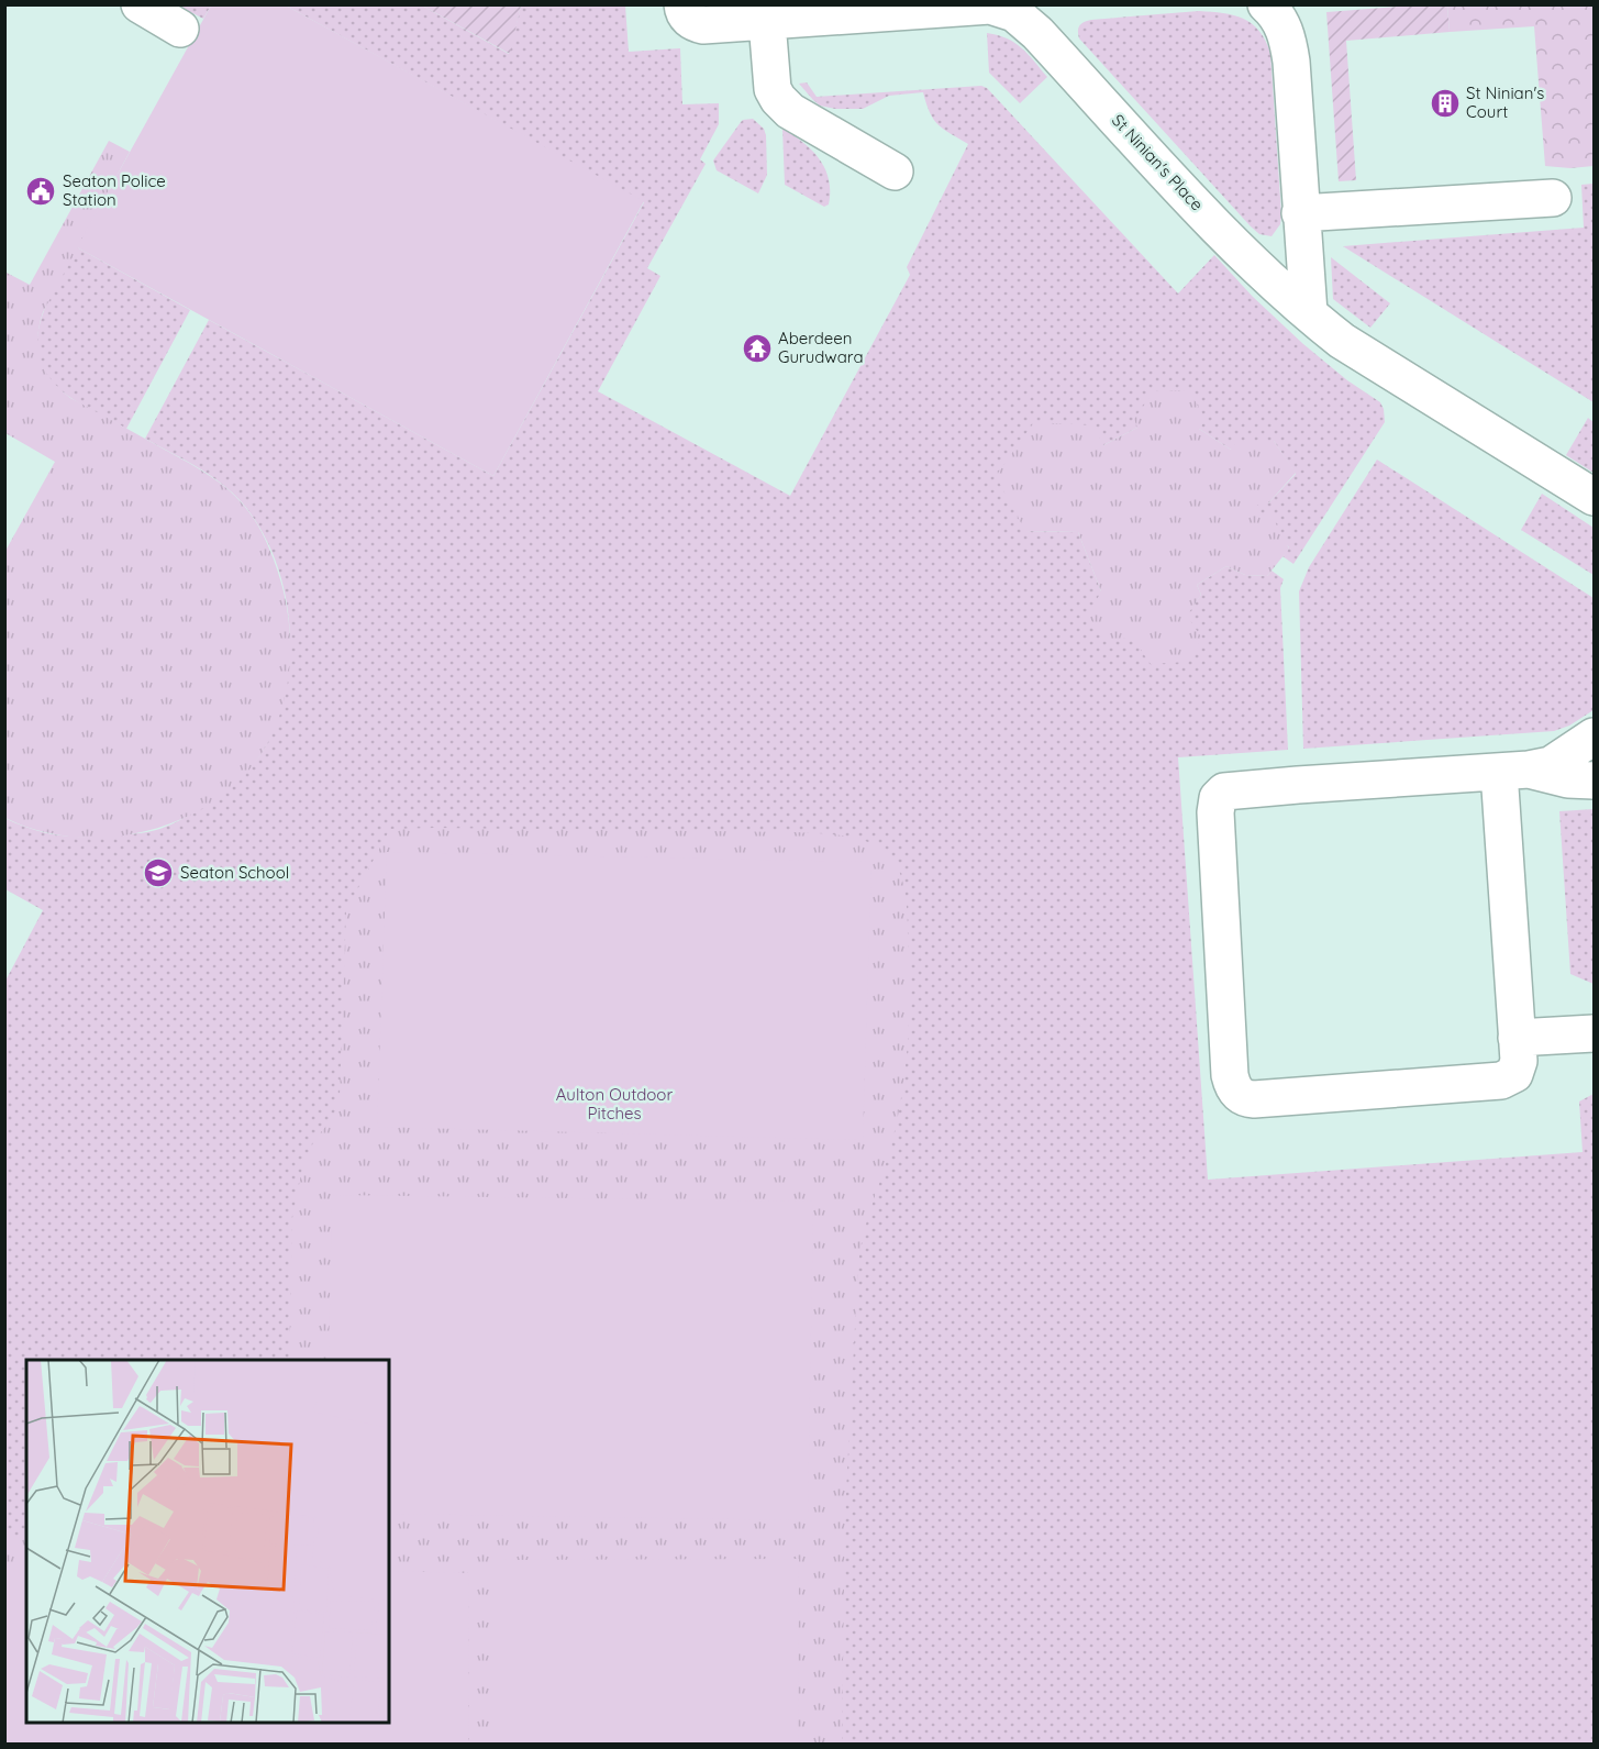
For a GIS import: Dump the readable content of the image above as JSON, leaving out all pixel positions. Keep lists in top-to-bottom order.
{
  "streets": {
    "lane": ["St Ninian's Place"]
  },
  "parks": ["Aulton Outdoor Pitches"],
  "places": {
    "building": ["St Ninian's Court"],
    "public building": ["Seaton Police Station"],
    "temple": ["Aberdeen Gurudwara"],
    "school or university": ["Seaton School"]
  }
}
